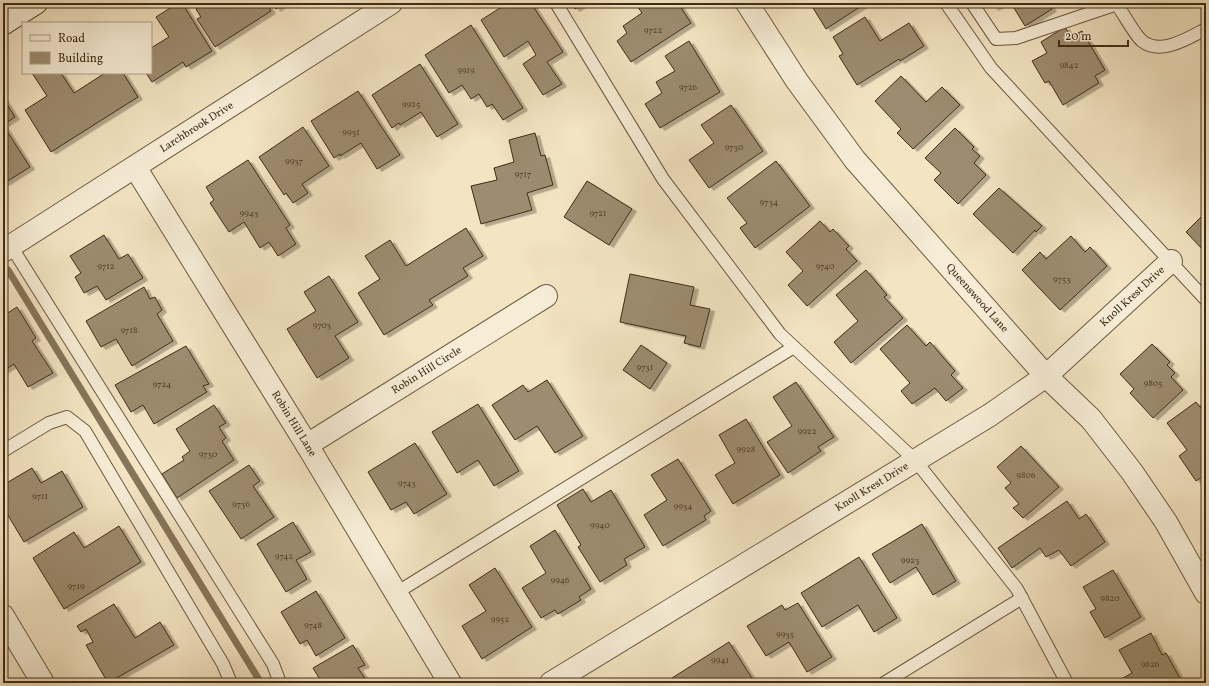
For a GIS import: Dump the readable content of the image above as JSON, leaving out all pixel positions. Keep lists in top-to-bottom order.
{
  "streets": {
    "street": [
      "Larchbrook Drive",
      "Knoll Krest Drive",
      "Queenswood Lane",
      "Robin Hill Circle",
      "Robin Hill Lane"
    ]
  },
  "crossings": [
    ["Larchbrook Drive", "Robin Hill Lane"],
    ["Knoll Krest Drive", "Queenswood Lane"],
    ["Robin Hill Circle", "Robin Hill Lane"]
  ],
  "house_numbers": [
    "9722",
    "9842",
    "9919",
    "9726",
    "9925",
    "9931",
    "9730",
    "9937",
    "9717",
    "9734",
    "9943",
    "9721",
    "9712",
    "9740",
    "9753",
    "9703",
    "9718",
    "9731",
    "9805",
    "9724",
    "9922",
    "9928",
    "9730",
    "9806",
    "9743",
    "9711",
    "9736",
    "9934",
    "9940",
    "9742",
    "9923",
    "9946",
    "9719",
    "9820",
    "9952",
    "9748",
    "9935",
    "9941",
    "9826"
  ],
  "legend": ["Road", "Building"],
  "scale_bar": "20 m"
}
